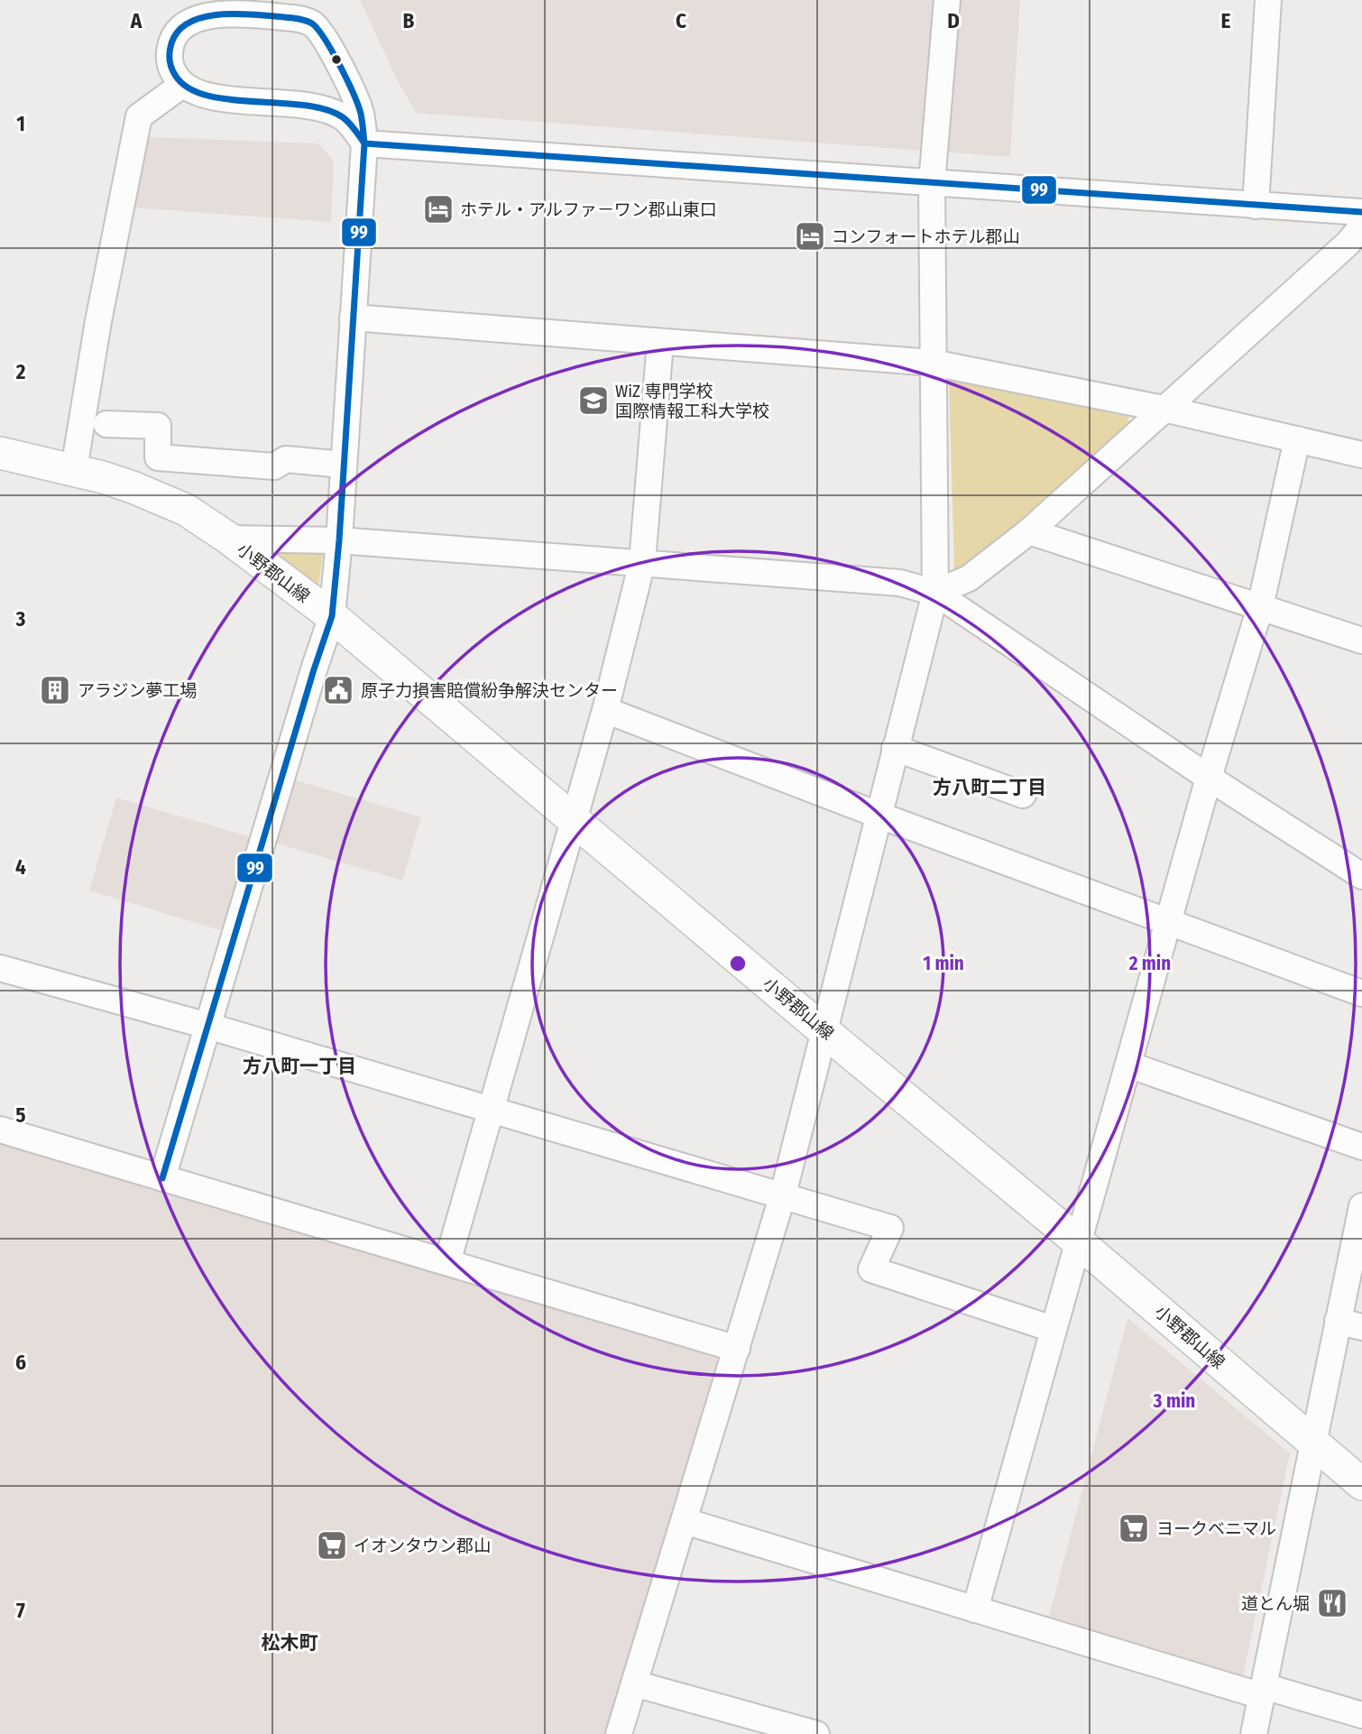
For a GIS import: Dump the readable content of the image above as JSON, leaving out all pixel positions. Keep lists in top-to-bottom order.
{
  "streets": {
    "main road": ["小野郡山線"]
  },
  "districts": ["方八町二丁目", "方八町一丁目", "松木町"],
  "places": {
    "hotel": ["ホテル・アルファ－ワン郡山東口", "コンフォートホテル郡山"],
    "school or university": ["WiZ 専門学校 国際情報工科大学校"],
    "building": ["アラジン夢工場"],
    "public building": ["原子力損害賠償紛争解決センター"],
    "supermarket": ["ヨークベニマル", "イオンタウン郡山"],
    "restaurant": ["道とん堀"]
  },
  "lines": ["transit line 99"],
  "grid": {
    "columns": [
      "A",
      "B",
      "C",
      "D",
      "E"
    ],
    "rows": [
      "1",
      "2",
      "3",
      "4",
      "5",
      "6",
      "7"
    ]
  },
  "rings": ["1 min", "2 min", "3 min"]
}
